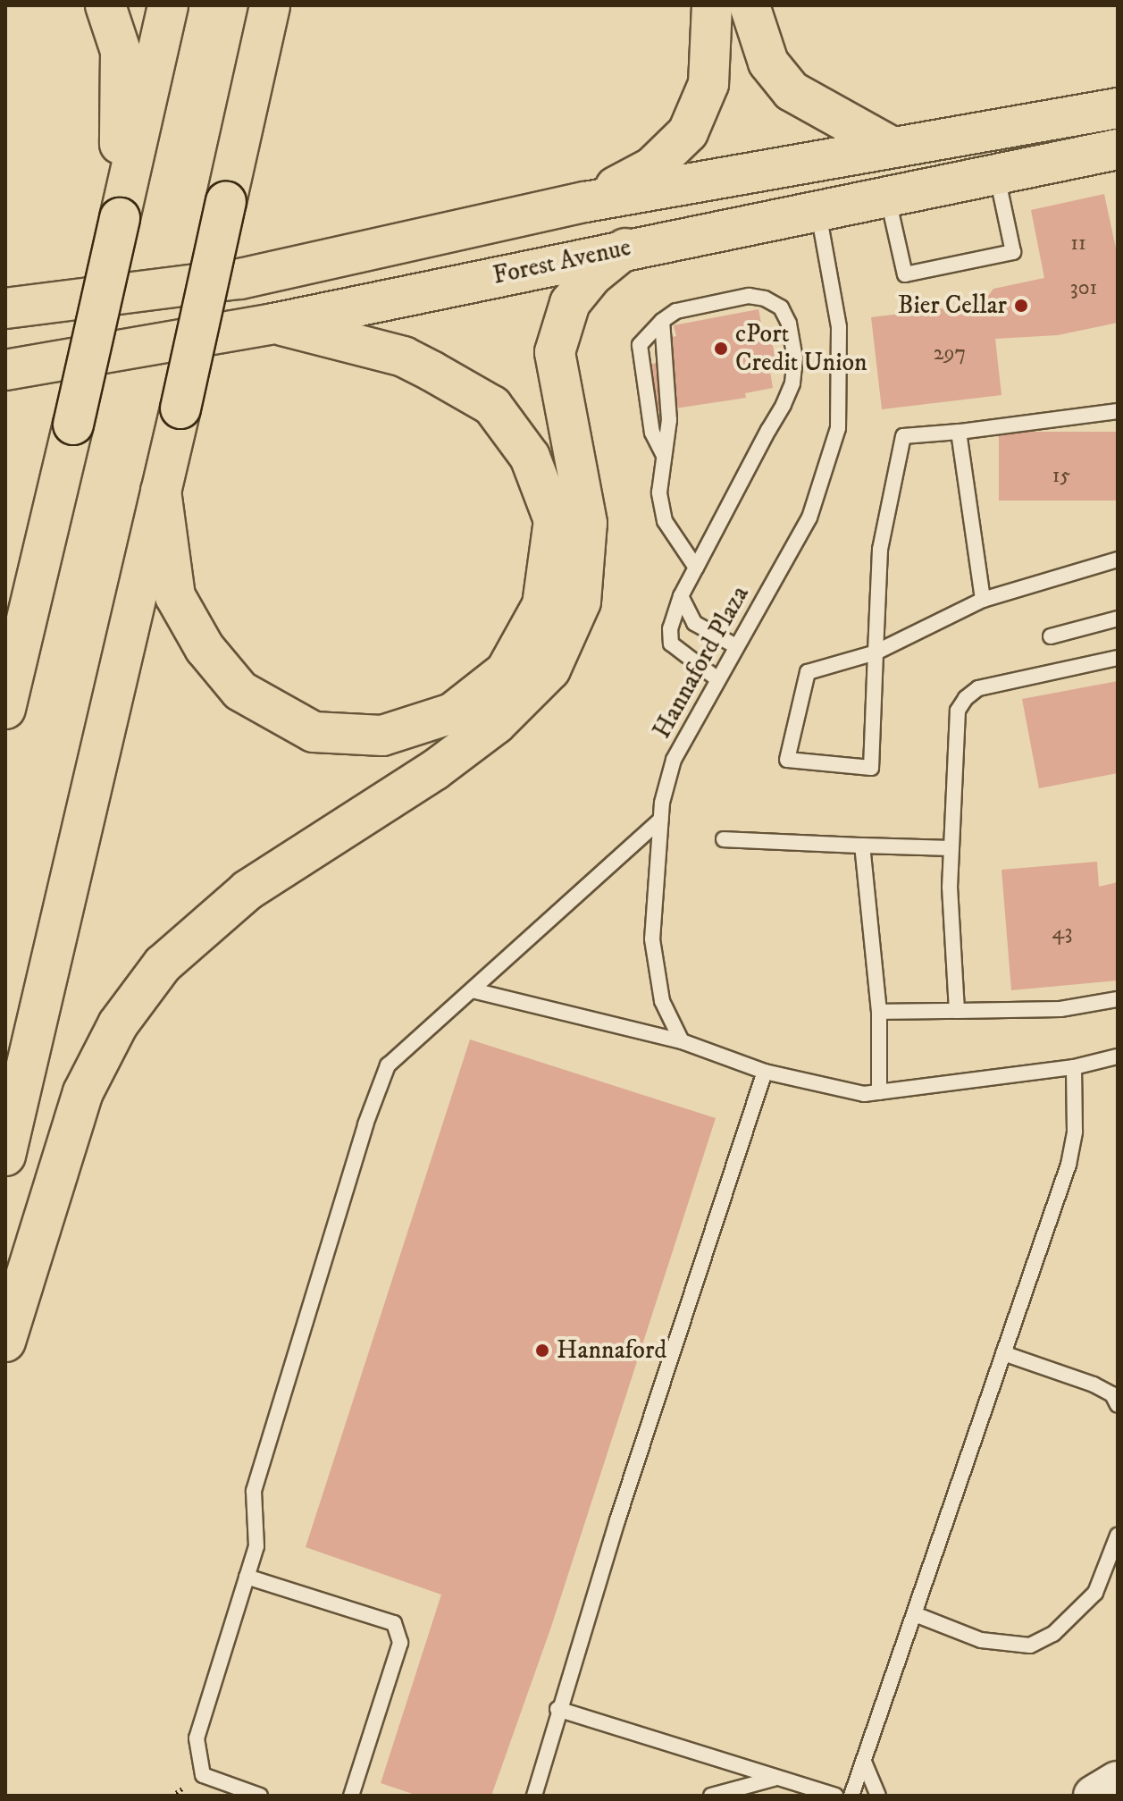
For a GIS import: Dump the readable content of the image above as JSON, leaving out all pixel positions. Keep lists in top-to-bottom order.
{
  "streets": {
    "highway": ["Forest Avenue"],
    "lane": ["Hannaford Plaza"]
  },
  "crossings": [
    ["Forest Avenue", "Hannaford Plaza"]
  ],
  "places": ["Bier Cellar", "cPort Credit Union", "Hannaford"],
  "house_numbers": [
    "11",
    "301",
    "297",
    "15",
    "43"
  ]
}
